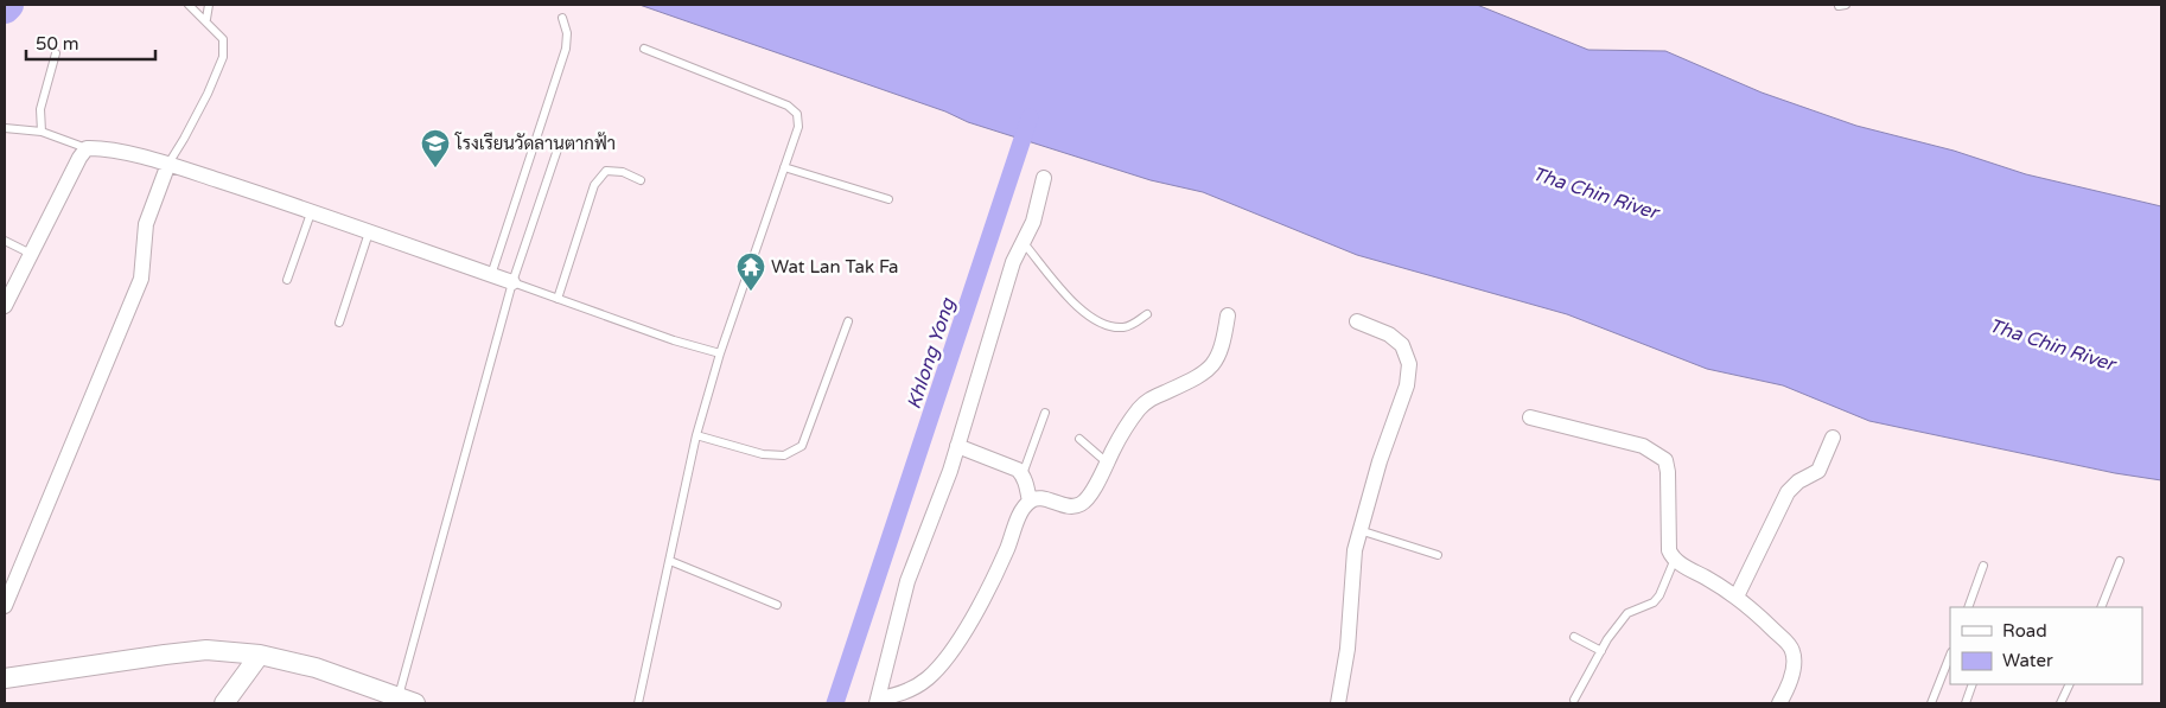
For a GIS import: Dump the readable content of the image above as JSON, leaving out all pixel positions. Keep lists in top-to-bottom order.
{
  "water": ["Tha Chin River", "Khlong Yong"],
  "places": {
    "school or university": ["โรงเรียนวัดลานตากฟ้า"],
    "temple": ["Wat Lan Tak Fa"]
  },
  "legend": ["Road", "Water"],
  "scale_bar": "50 m"
}
